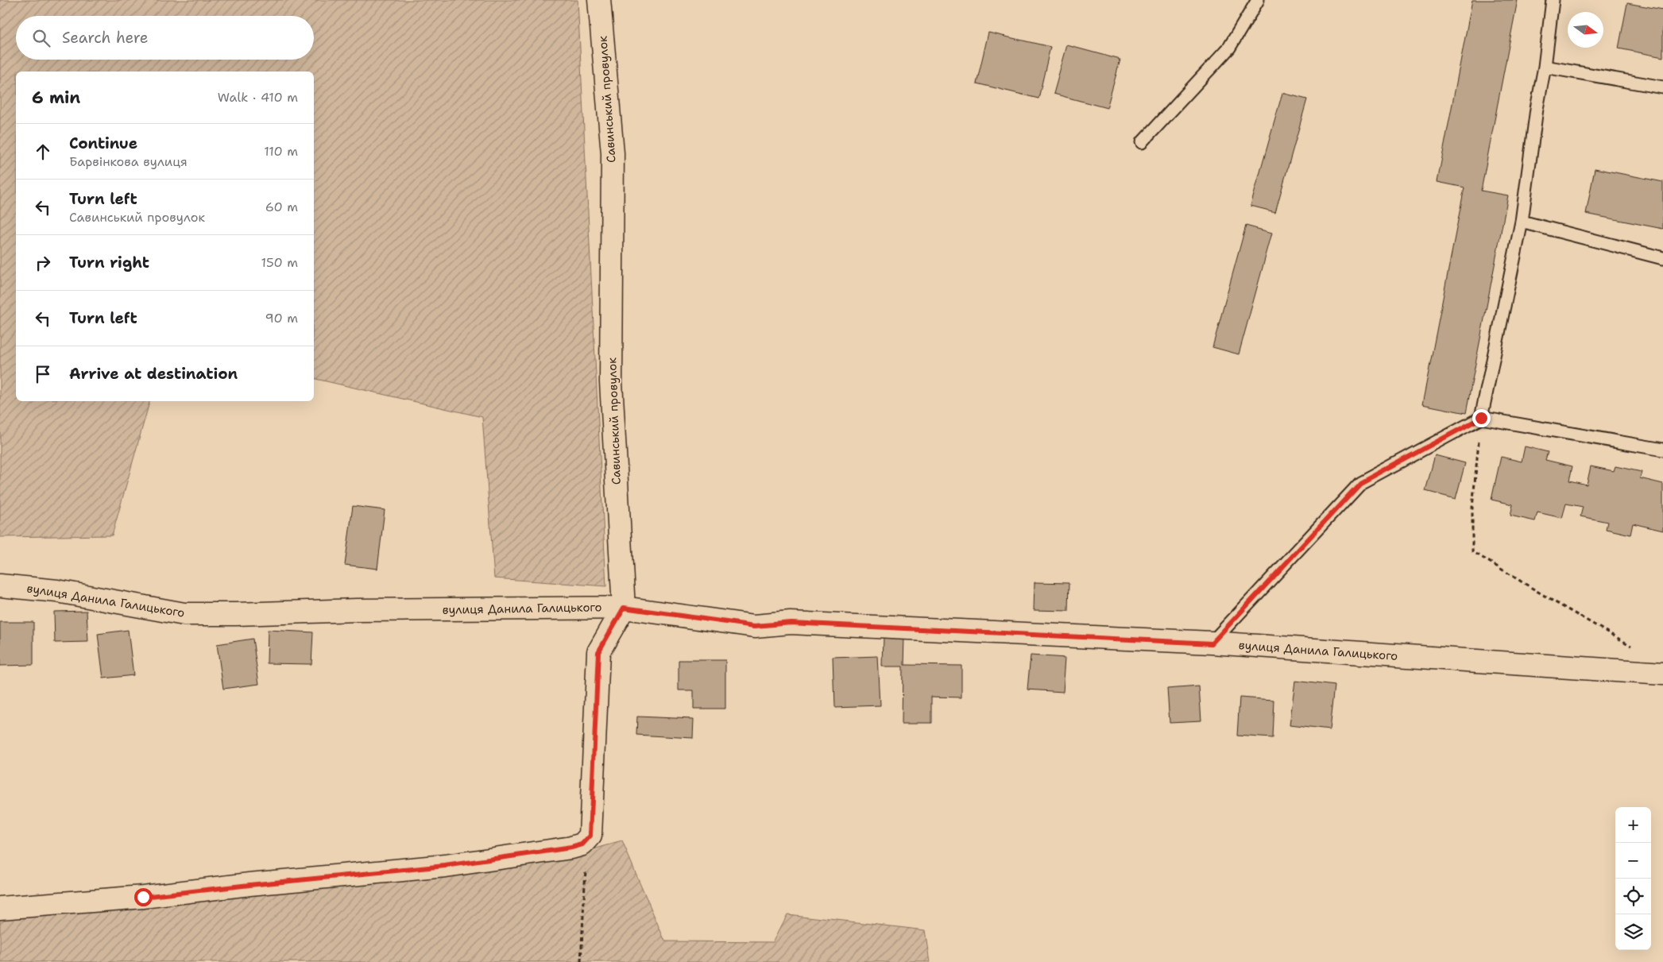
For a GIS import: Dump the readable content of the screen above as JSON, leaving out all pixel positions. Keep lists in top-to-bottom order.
{
  "streets": {
    "street": ["Савинський провулок", "вулиця Данила Галицького"]
  },
  "crossings": [
    ["Савинський провулок", "вулиця Данила Галицького"]
  ],
  "north": "right",
  "page": {
    "search": "Search here",
    "heading": ["6 min", "Walk · 410 m"],
    "list": [
      ["Continue", "Барвінкова вулиця", "110 m"],
      ["Turn left", "Савинський провулок", "60 m"],
      ["Turn right", "150 m"],
      ["Turn left", "90 m"],
      "Arrive at destination"
    ],
    "map_buttons": ["+", "−"]
  }
}
